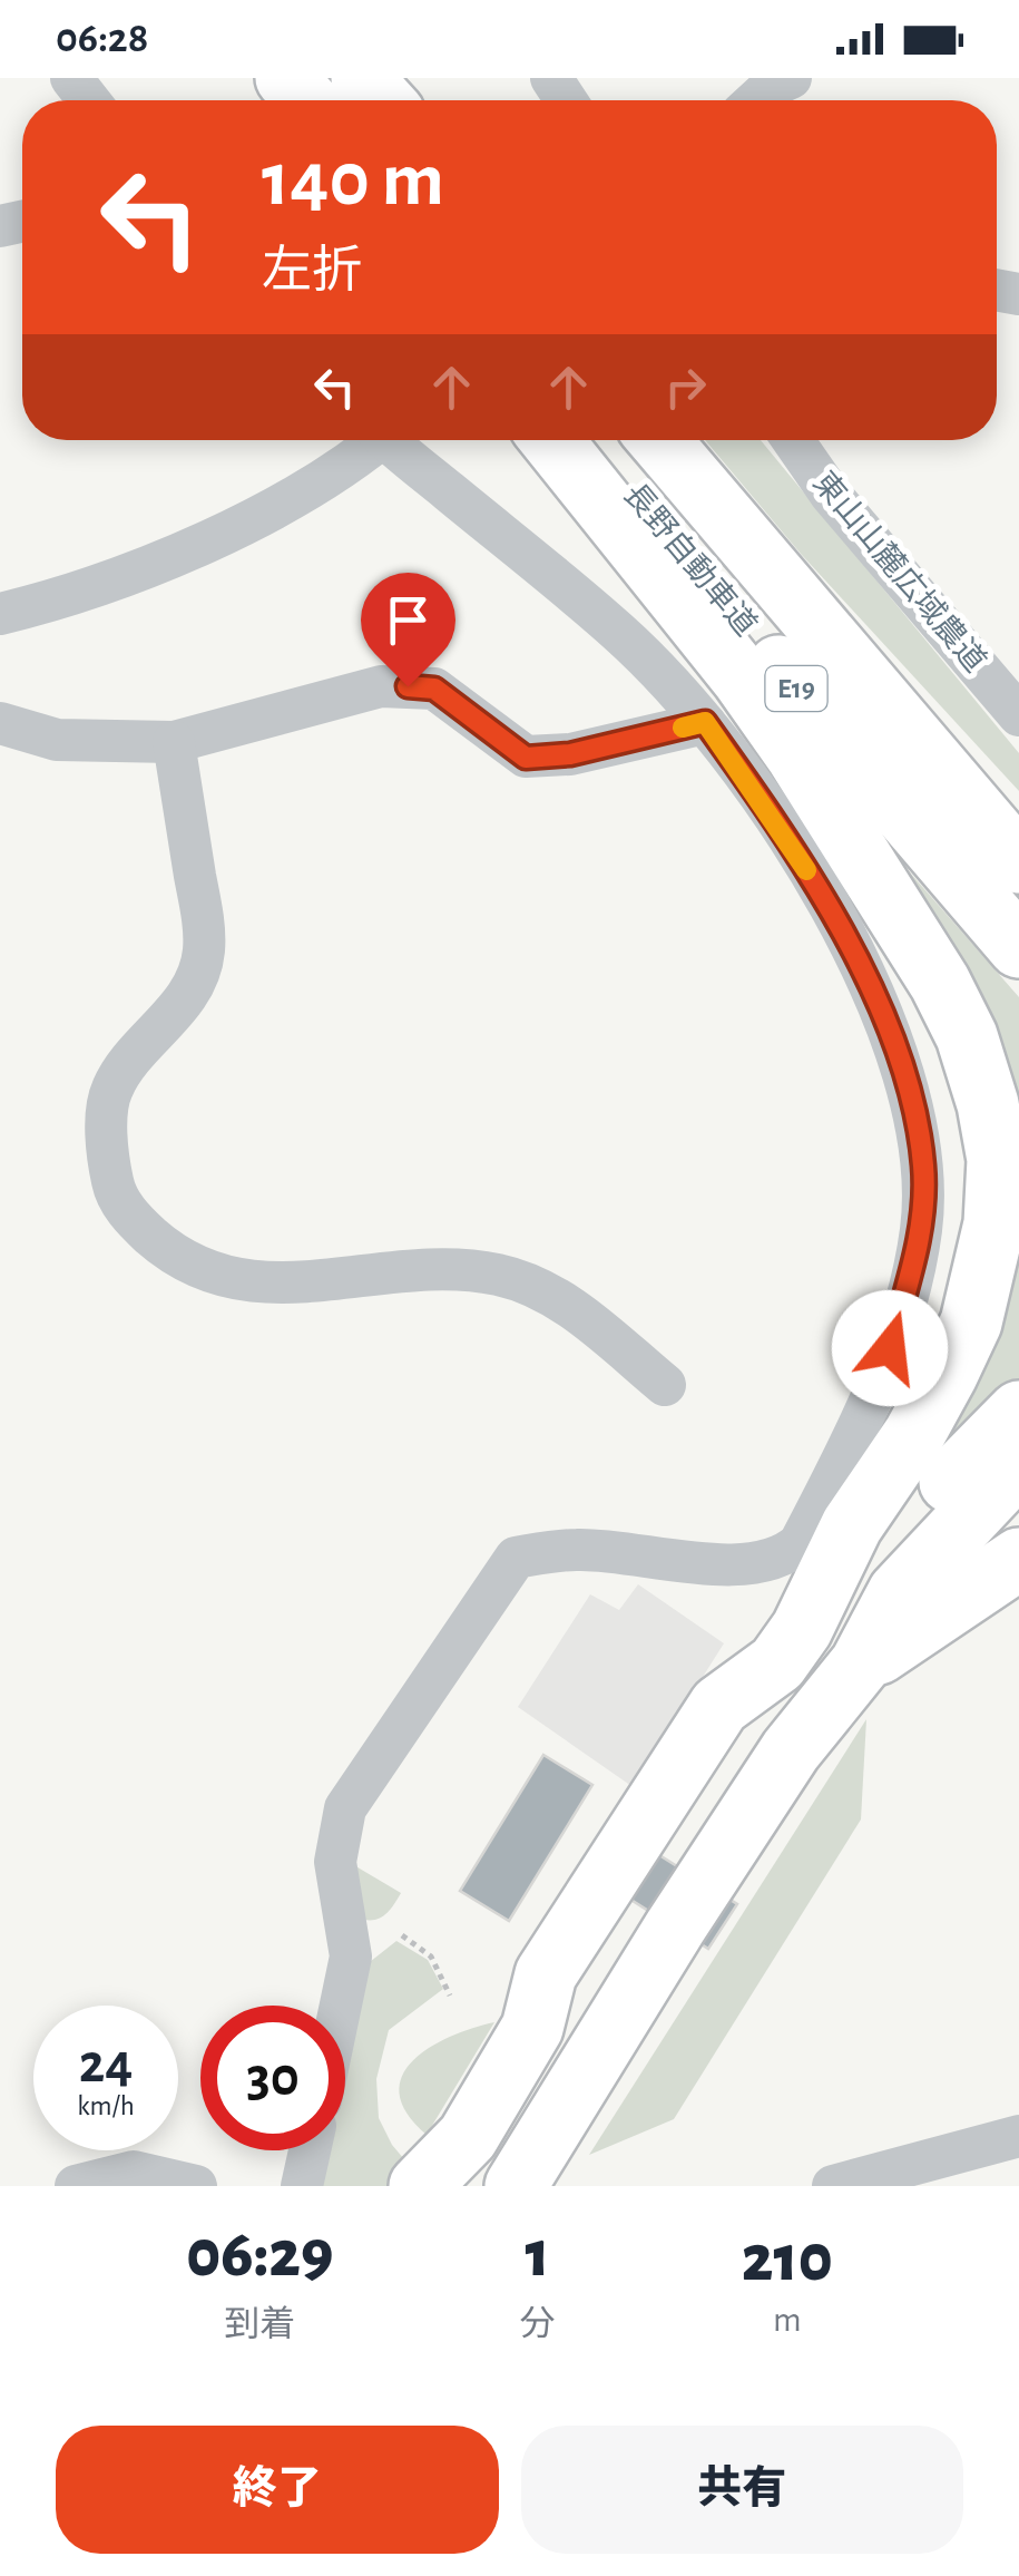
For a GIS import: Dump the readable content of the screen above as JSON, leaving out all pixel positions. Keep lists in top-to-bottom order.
{
  "streets": {
    "highway": ["長野自動車道", "E19"],
    "street": ["東山山麓広域農道"]
  },
  "page": {
    "status": "06:28",
    "turn": ["140 m", "左折"],
    "speed": "24 km/h",
    "limit": "30",
    "eta": [
      "06:29",
      "到着",
      "1",
      "分",
      "210",
      "m"
    ],
    "buttons": ["終了", "共有"]
  }
}
